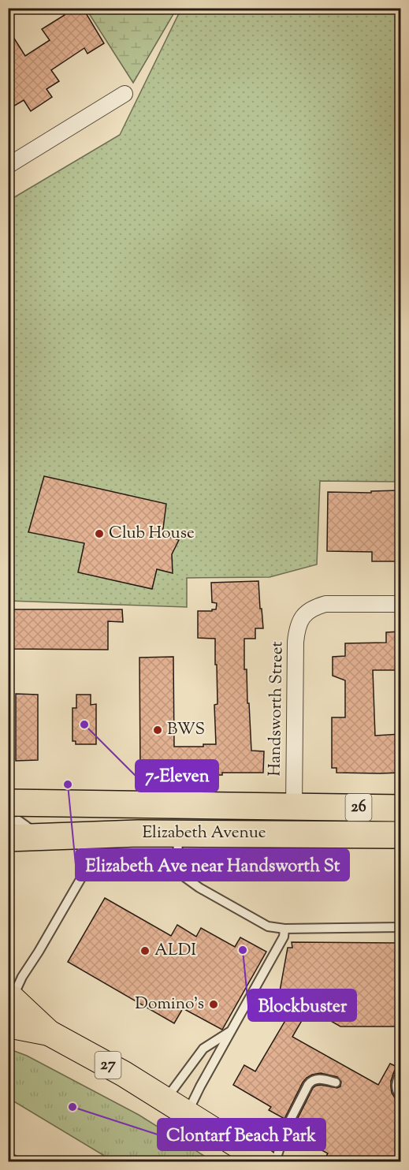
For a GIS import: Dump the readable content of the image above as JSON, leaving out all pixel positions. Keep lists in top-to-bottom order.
{
  "streets": {
    "highway": ["26", "Elizabeth Avenue"],
    "main road": ["27"],
    "street": ["Handsworth Street"]
  },
  "crossings": [
    ["Handsworth Street", "Elizabeth Avenue"]
  ],
  "places": [
    "Club House",
    "7-Eleven",
    "BWS",
    "Elizabeth Ave near Handsworth St",
    "Blockbuster",
    "ALDI",
    "Domino's",
    "Clontarf Beach Park"
  ]
}
